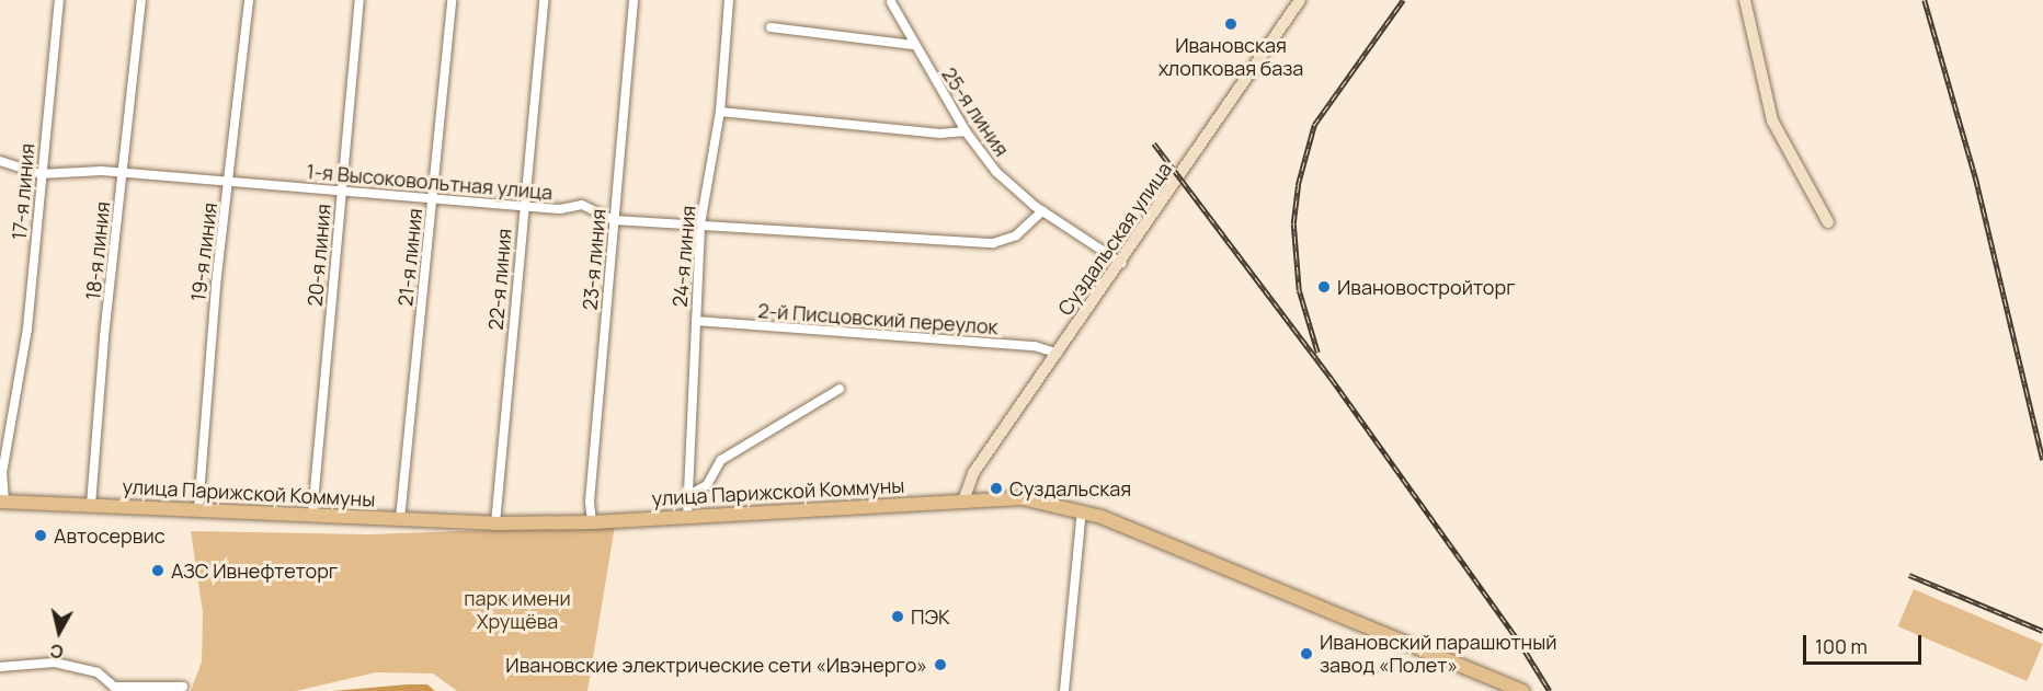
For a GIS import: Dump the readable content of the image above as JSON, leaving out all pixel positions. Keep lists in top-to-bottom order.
{
  "streets": {
    "main road": ["Суздальская улица", "улица Парижской Коммуны"],
    "street": [
      "25-я линия",
      "1-я Высоковольтная улица",
      "17-я линия",
      "18-я линия",
      "19-я линия",
      "20-я линия",
      "24-я линия",
      "21-я линия",
      "23-я линия",
      "22-я линия",
      "2-й Писцовский переулок"
    ]
  },
  "crossings": [
    ["25-я линия", "1-я Высоковольтная улица"],
    ["25-я линия", "Суздальская улица"],
    ["1-я Высоковольтная улица", "17-я линия"],
    ["1-я Высоковольтная улица", "18-я линия"],
    ["1-я Высоковольтная улица", "19-я линия"],
    ["1-я Высоковольтная улица", "20-я линия"],
    ["1-я Высоковольтная улица", "24-я линия"],
    ["1-я Высоковольтная улица", "21-я линия"],
    ["1-я Высоковольтная улица", "23-я линия"],
    ["1-я Высоковольтная улица", "22-я линия"],
    ["17-я линия", "улица Парижской Коммуны"],
    ["Суздальская улица", "2-й Писцовский переулок"],
    ["Суздальская улица", "улица Парижской Коммуны"],
    ["18-я линия", "улица Парижской Коммуны"],
    ["19-я линия", "улица Парижской Коммуны"],
    ["20-я линия", "улица Парижской Коммуны"],
    ["24-я линия", "2-й Писцовский переулок"],
    ["24-я линия", "улица Парижской Коммуны"],
    ["21-я линия", "улица Парижской Коммуны"],
    ["23-я линия", "улица Парижской Коммуны"],
    ["22-я линия", "улица Парижской Коммуны"]
  ],
  "parks": ["парк имени Хрущёва"],
  "places": [
    "Ивановская хлопковая база",
    "Ивановостройторг",
    "Суздальская",
    "Автосервис",
    "АЗС Ивнефтеторг",
    "ПЭК",
    "Ивановский парашютный завод «Полет»",
    "Ивановские электрические сети «Ивэнерго»"
  ],
  "scale_bar": "100 m",
  "north": "bottom"
}
